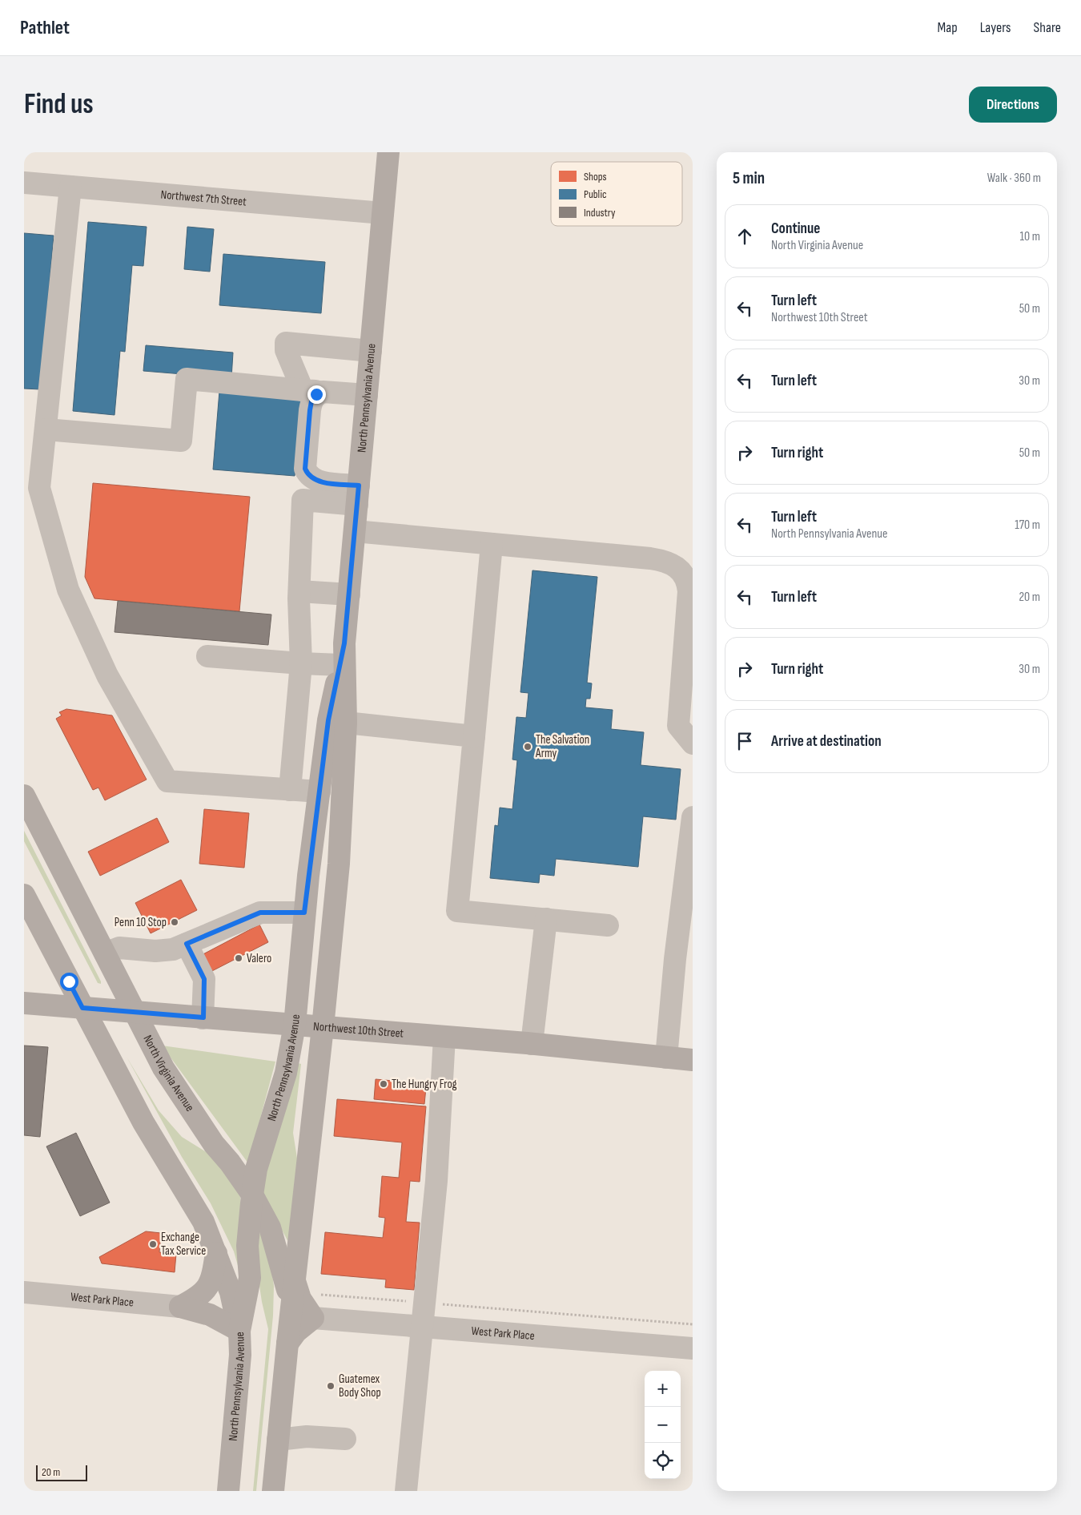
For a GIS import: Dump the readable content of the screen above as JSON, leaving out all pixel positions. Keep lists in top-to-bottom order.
{
  "streets": {
    "main road": ["North Pennsylvania Avenue", "Northwest 10th Street", "North Virginia Avenue"],
    "street": ["Northwest 7th Street", "West Park Place"]
  },
  "crossings": [
    ["Northwest 7th Street", "North Pennsylvania Avenue"],
    ["North Pennsylvania Avenue", "Northwest 10th Street"],
    ["North Pennsylvania Avenue", "North Virginia Avenue"],
    ["Northwest 10th Street", "North Virginia Avenue"]
  ],
  "places": [
    "The Salvation Army",
    "Penn 10 Stop",
    "Valero",
    "The Hungry Frog",
    "Exchange Tax Service",
    "Guatemex Body Shop"
  ],
  "legend": ["Shops", "Public", "Industry"],
  "scale_bar": "20 m",
  "page": {
    "header": "Pathlet",
    "nav": ["Map", "Layers", "Share"],
    "buttons": "Directions",
    "title": "Find us",
    "heading": ["5 min", "Walk · 360 m"],
    "list": [
      ["Continue", "North Virginia Avenue", "10 m"],
      ["Turn left", "Northwest 10th Street", "50 m"],
      ["Turn left", "30 m"],
      ["Turn right", "50 m"],
      ["Turn left", "North Pennsylvania Avenue", "170 m"],
      ["Turn left", "20 m"],
      ["Turn right", "30 m"],
      "Arrive at destination"
    ],
    "map_buttons": ["+", "−"],
    "scale": "20 m"
  }
}
